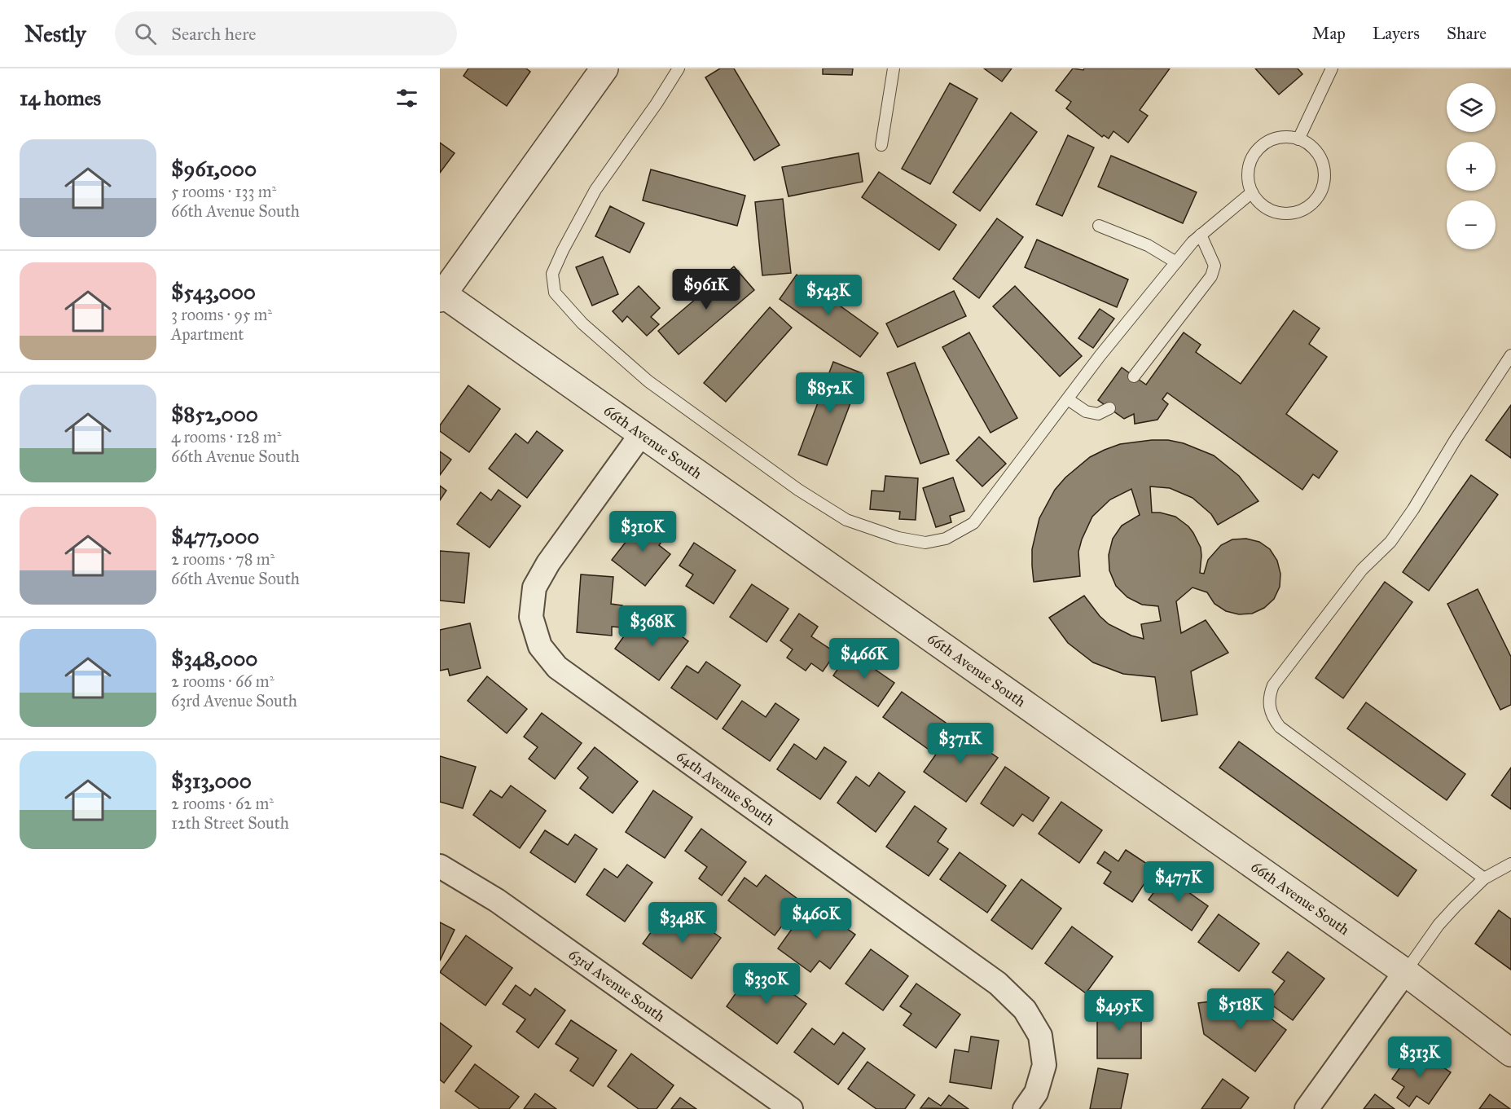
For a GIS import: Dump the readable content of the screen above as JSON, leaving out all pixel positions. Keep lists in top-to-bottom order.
{
  "streets": {
    "street": ["66th Avenue South", "64th Avenue South", "63rd Avenue South"]
  },
  "crossings": [
    ["66th Avenue South", "64th Avenue South"]
  ],
  "page": {
    "header": "Nestly",
    "search": "Search here",
    "nav": ["Map", "Layers", "Share"],
    "heading": "14 homes",
    "map_buttons": ["+", "−"],
    "list": [
      {
        "name": "$961,000",
        "note": "5 rooms · 133 m² · 66th Avenue South"
      },
      {
        "name": "$543,000",
        "note": "3 rooms · 95 m² · Apartment"
      },
      {
        "name": "$852,000",
        "note": "4 rooms · 128 m² · 66th Avenue South"
      },
      {
        "name": "$477,000",
        "note": "2 rooms · 78 m² · 66th Avenue South"
      },
      {
        "name": "$348,000",
        "note": "2 rooms · 66 m² · 63rd Avenue South"
      },
      {
        "name": "$313,000",
        "note": "2 rooms · 62 m² · 12th Street South"
      }
    ],
    "price": [
      "$961K",
      "$543K",
      "$852K",
      "$310K",
      "$368K",
      "$466K",
      "$371K",
      "$477K",
      "$460K",
      "$348K",
      "$330K",
      "$518K",
      "$495K",
      "$313K"
    ]
  }
}
